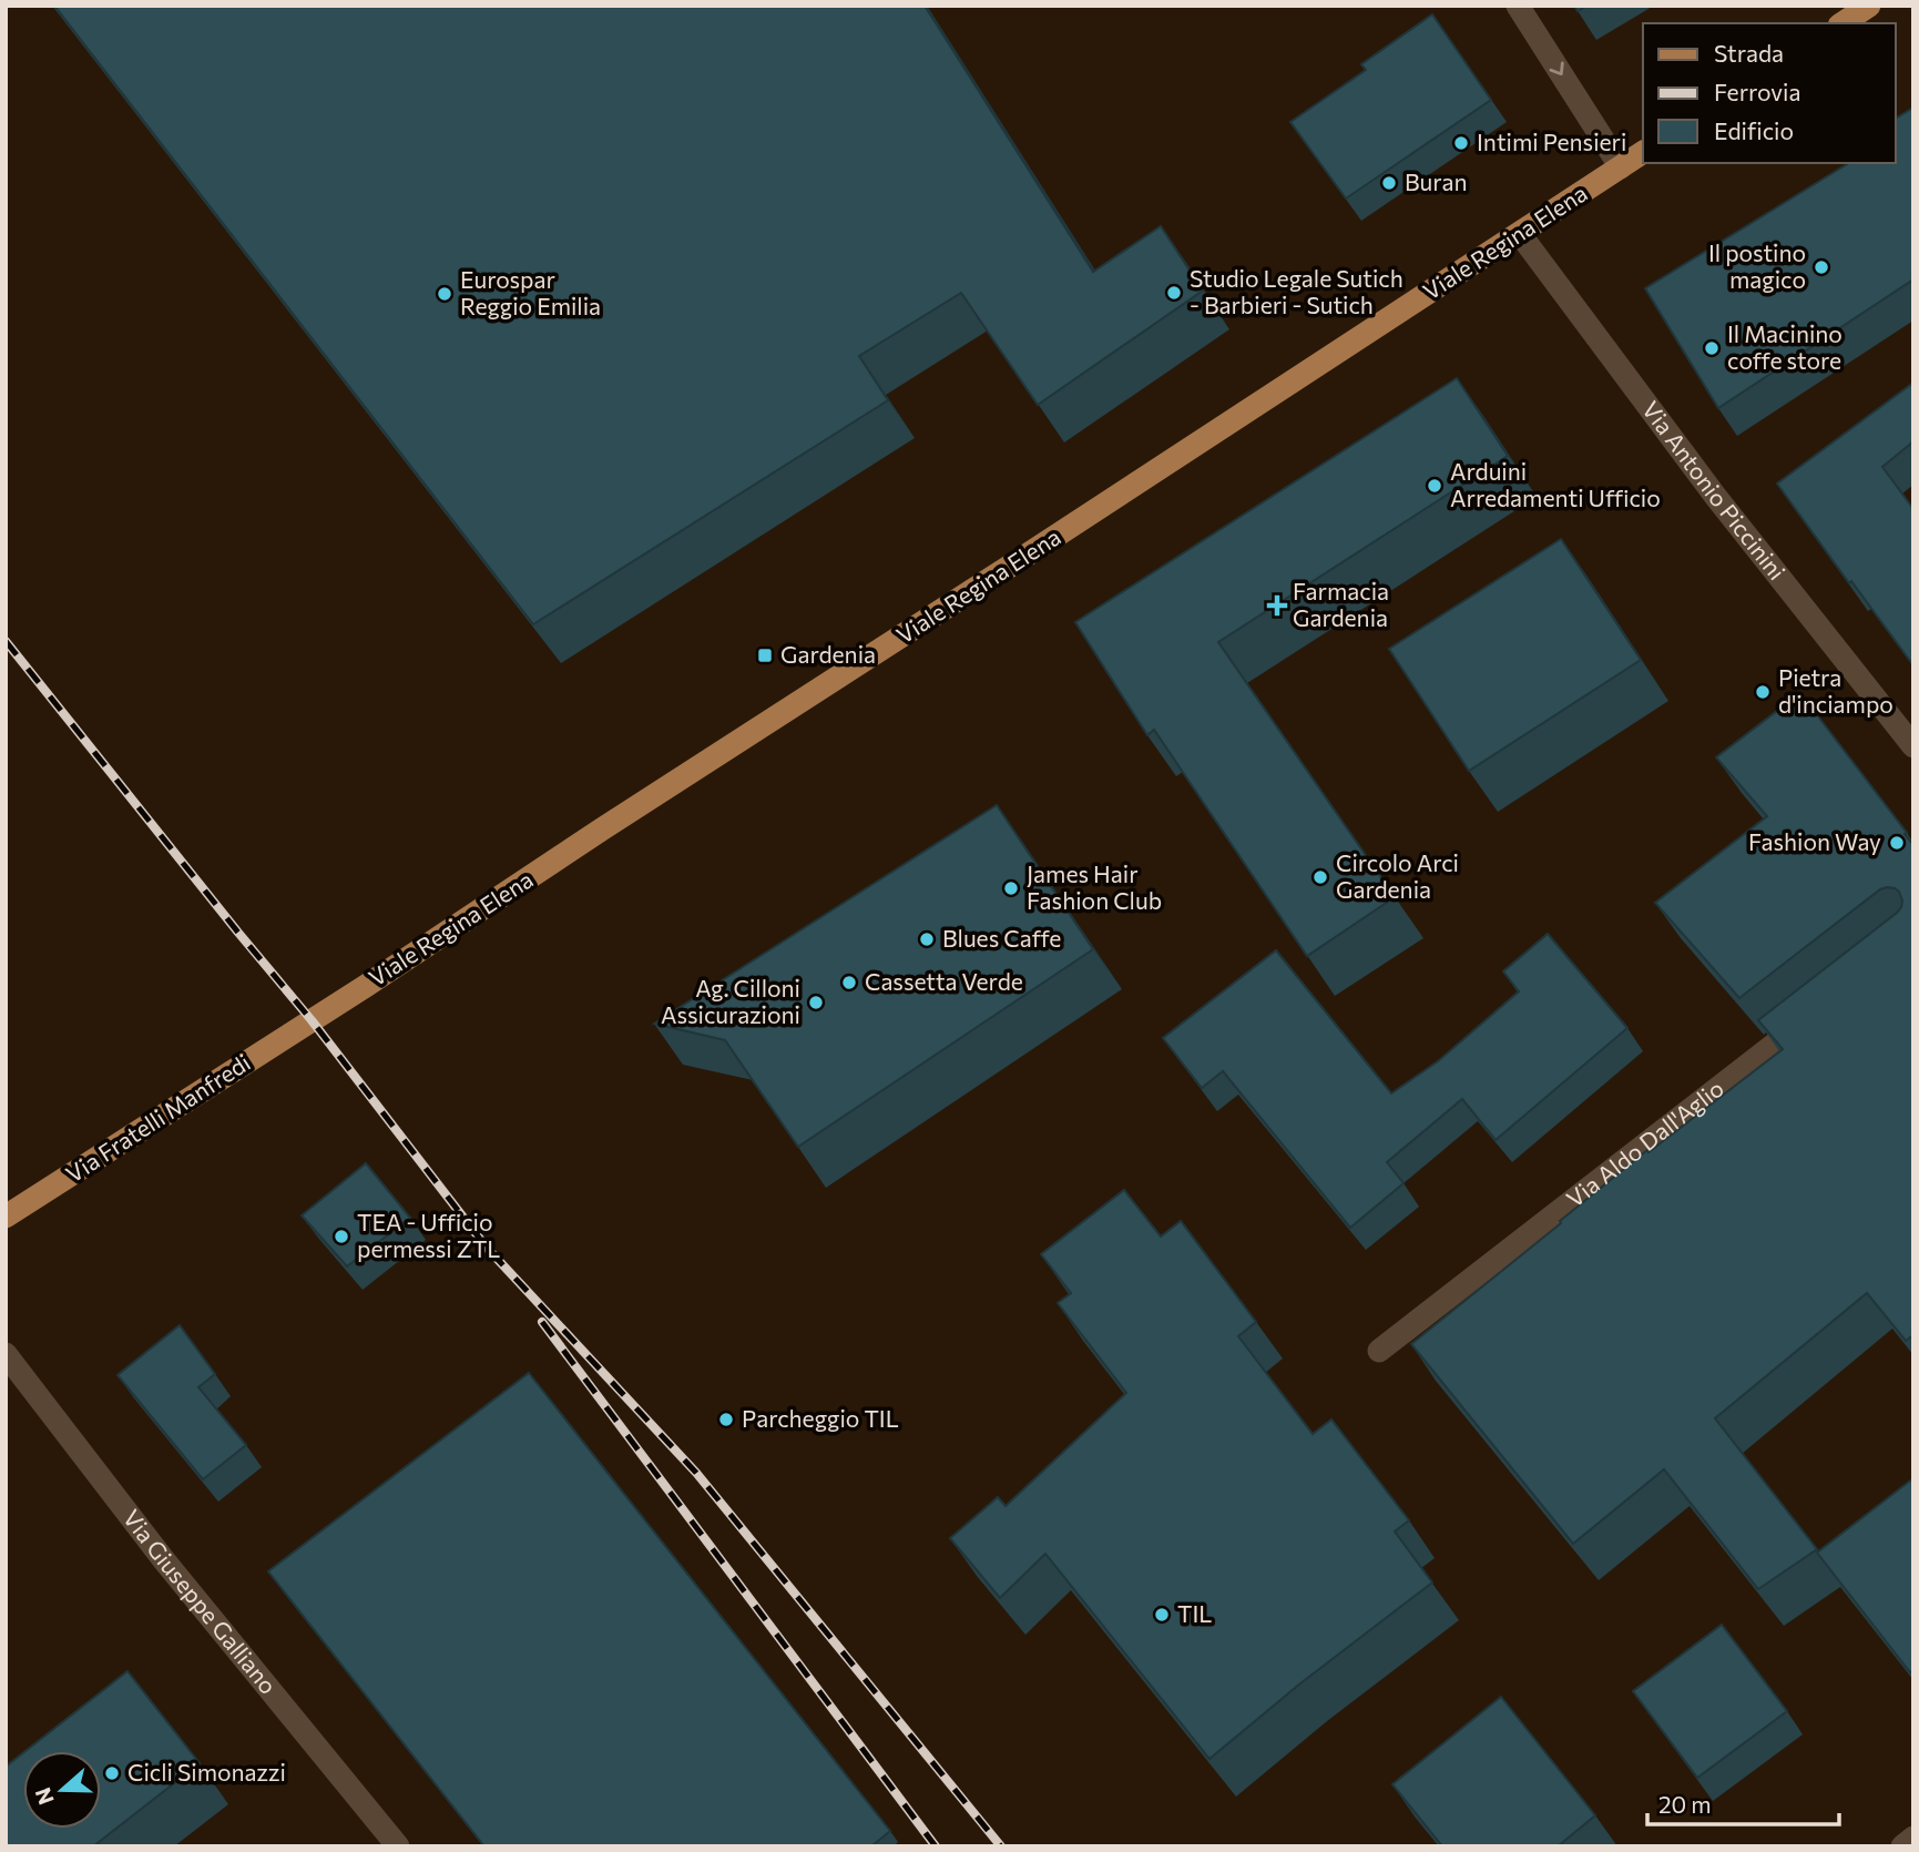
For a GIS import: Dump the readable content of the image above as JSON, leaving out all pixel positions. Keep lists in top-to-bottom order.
{
  "streets": {
    "main road": ["Viale Regina Elena", "Via Fratelli Manfredi"],
    "street": ["Via Antonio Piccinini", "Via Aldo Dall'Aglio", "Via Giuseppe Galliano"]
  },
  "crossings": [
    ["Viale Regina Elena", "Via Antonio Piccinini"],
    ["Viale Regina Elena", "Via Fratelli Manfredi"]
  ],
  "places": {
    "other": [
      "Intimi Pensieri",
      "Buran",
      "Il postino magico",
      "Studio Legale Sutich - Barbieri - Sutich",
      "Eurospar Reggio Emilia",
      "Il Macinino coffe store",
      "Arduini Arredamenti Ufficio",
      "Pietra d'inciampo",
      "Fashion Way",
      "Circolo Arci Gardenia",
      "James Hair Fashion Club",
      "Blues Caffe",
      "Cassetta Verde",
      "Ag. Cilloni Assicurazioni",
      "TEA - Ufficio permessi ZTL",
      "Parcheggio TIL",
      "TIL",
      "Cicli Simonazzi"
    ],
    "health": ["Farmacia Gardenia"],
    "transit": ["Gardenia"]
  },
  "legend": ["Strada", "Ferrovia", "Edificio"],
  "scale_bar": "20 m",
  "north": "left"
}
